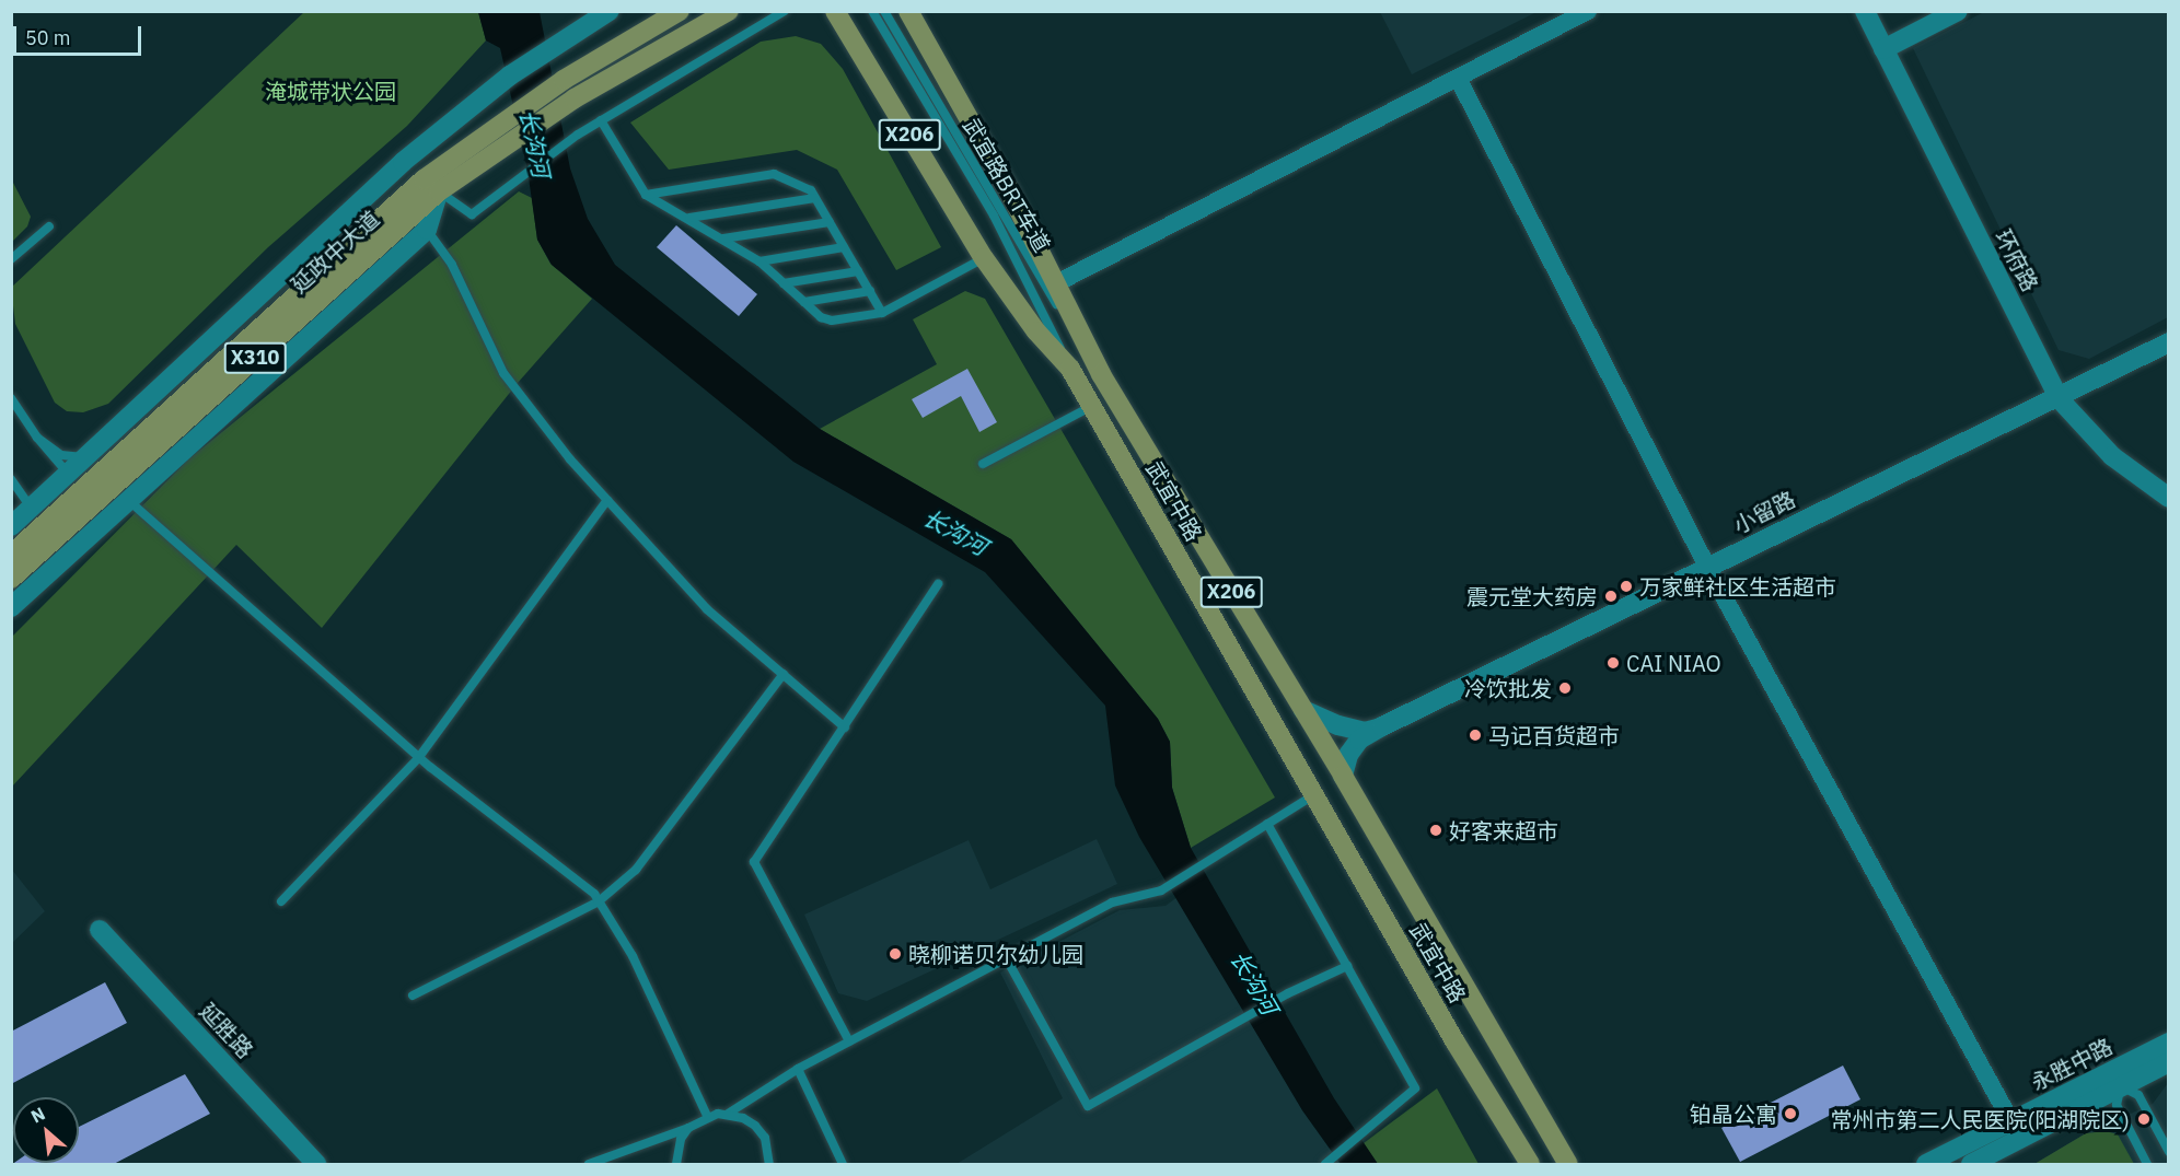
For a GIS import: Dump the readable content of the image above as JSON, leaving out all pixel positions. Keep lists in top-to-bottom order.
{
  "streets": {
    "main road": [
      "X206",
      "延政中大道",
      "X310",
      "武宜中路"
    ],
    "street": [
      "环府路",
      "小留路",
      "延胜路",
      "永胜中路"
    ],
    "lane": ["武宜路BRT车道"]
  },
  "crossings": [
    ["武宜路BRT车道", "武宜中路"],
    ["环府路", "小留路"],
    ["武宜中路", "小留路"]
  ],
  "water": ["长沟河"],
  "parks": ["淹城带状公园"],
  "places": [
    "万家鲜社区生活超市",
    "震元堂大药房",
    "CAI NIAO",
    "冷饮批发",
    "马记百货超市",
    "好客来超市",
    "晓柳诺贝尔幼儿园",
    "铂晶公寓",
    "常州市第二人民医院(阳湖院区)"
  ],
  "scale_bar": "50 m",
  "north": "top left"
}
